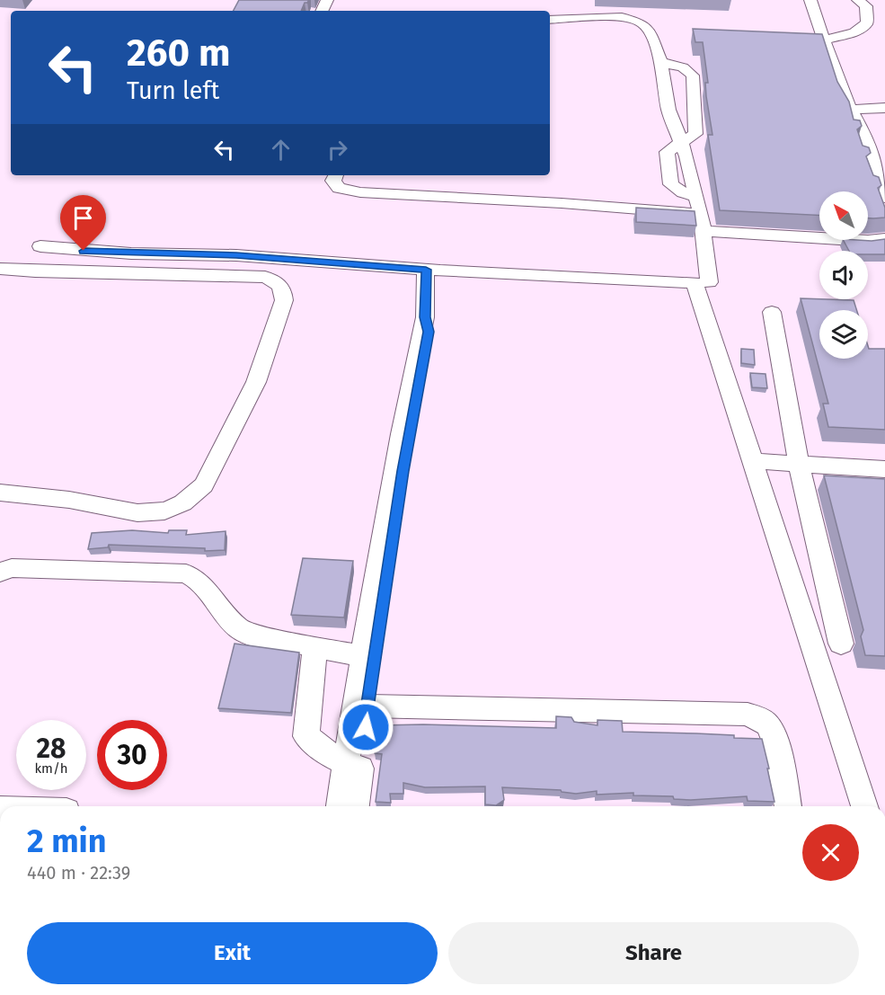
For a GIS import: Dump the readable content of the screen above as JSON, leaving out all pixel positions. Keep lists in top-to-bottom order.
{
  "north": "top left",
  "page": {
    "turn": ["260 m", "Turn left"],
    "speed": "28 km/h",
    "limit": "30",
    "heading": ["2 min", "440 m · 22:39"],
    "buttons": ["Exit", "Share"]
  }
}
